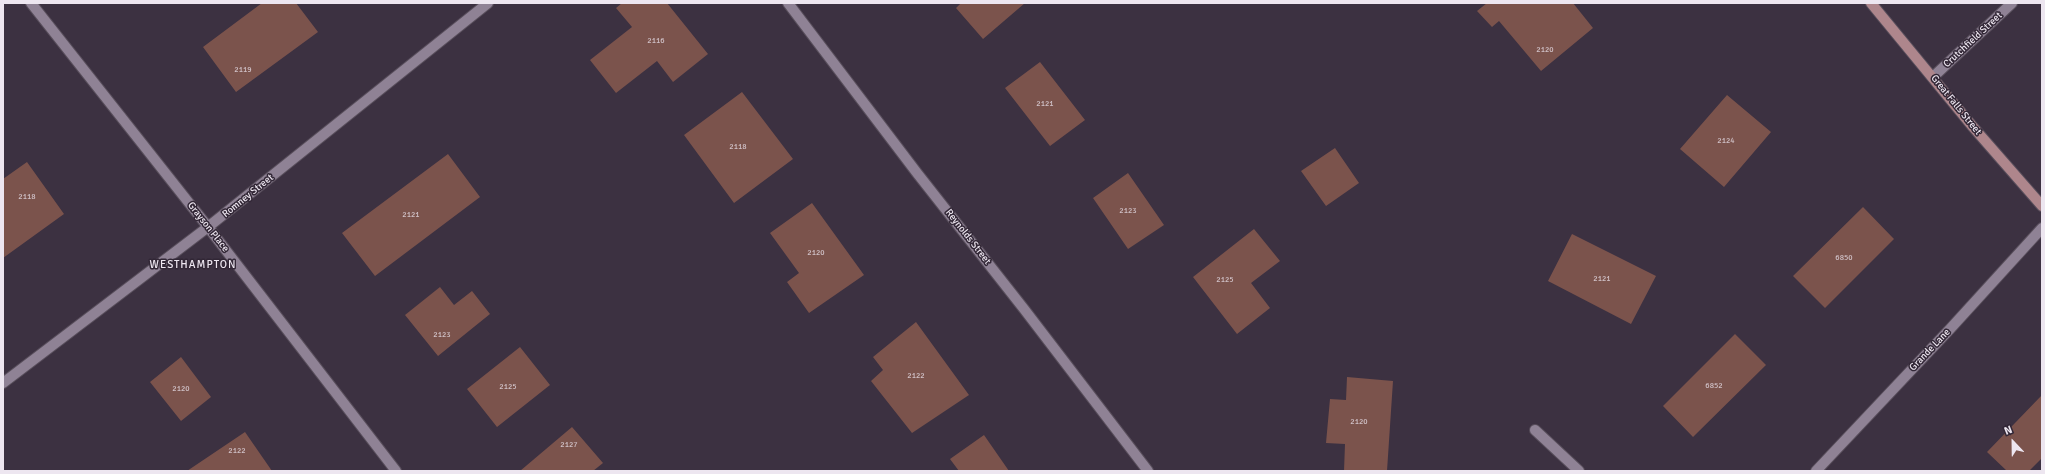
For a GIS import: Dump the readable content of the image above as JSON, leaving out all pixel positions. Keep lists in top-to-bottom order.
{
  "streets": {
    "main road": ["Great Falls Street"],
    "street": [
      "Crutchfield Street",
      "Romney Street",
      "Grayson Place",
      "Reynolds Street",
      "Grande Lane"
    ]
  },
  "crossings": [
    ["Crutchfield Street", "Great Falls Street"],
    ["Romney Street", "Grayson Place"]
  ],
  "districts": ["WESTHAMPTON"],
  "house_numbers": [
    "2116",
    "2120",
    "2119",
    "2121",
    "2124",
    "2118",
    "2118",
    "2123",
    "2121",
    "2120",
    "6850",
    "2121",
    "2125",
    "2123",
    "2122",
    "6852",
    "2125",
    "2120",
    "2120",
    "2127",
    "2122"
  ],
  "north": "top"
}
